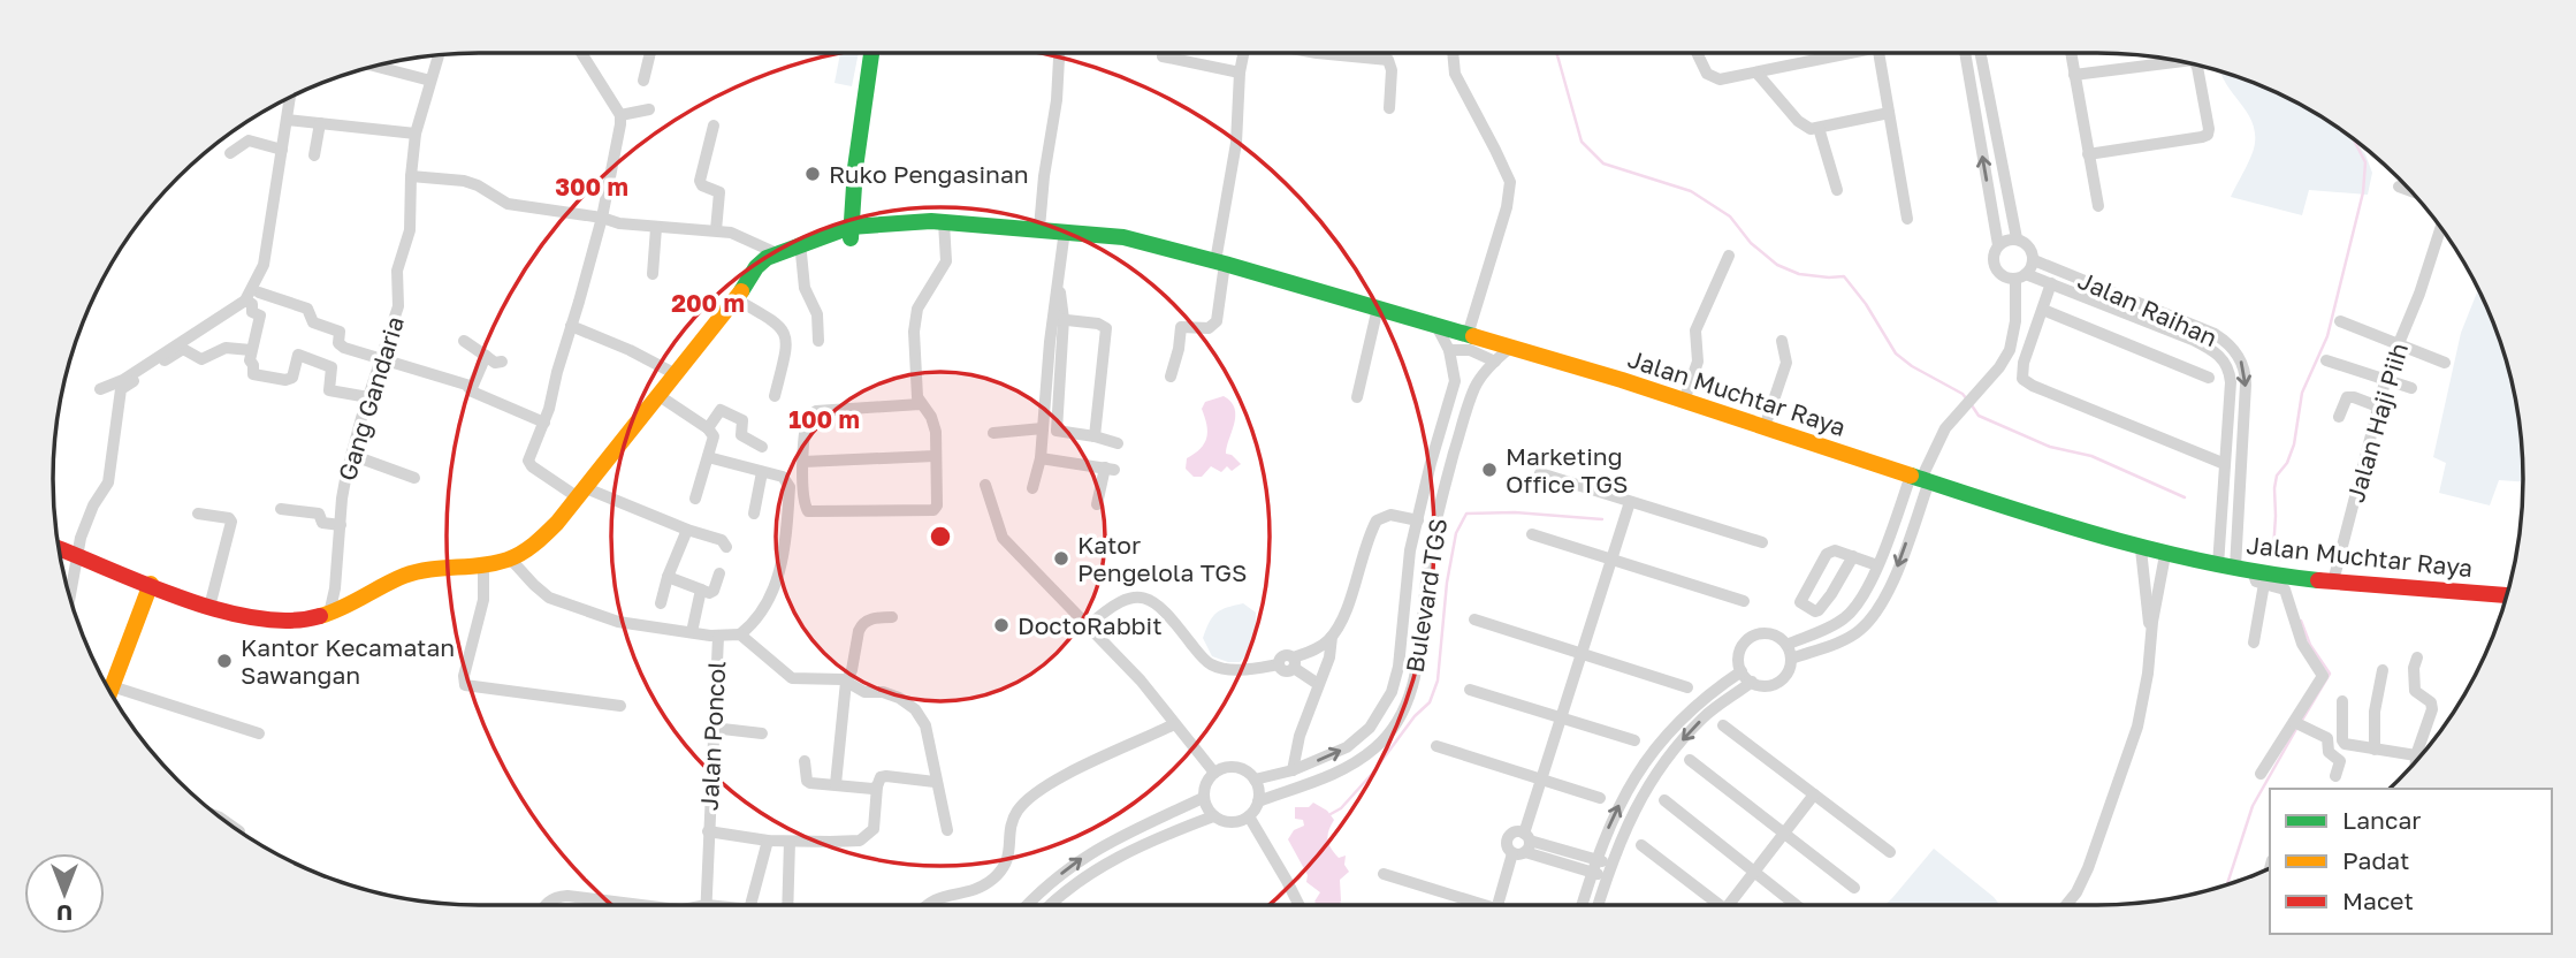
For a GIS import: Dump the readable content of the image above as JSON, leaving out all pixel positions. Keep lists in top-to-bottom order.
{
  "streets": {
    "main road": ["Jalan Muchtar Raya"],
    "street": [
      "Jalan Raihan",
      "Gang Gandaria",
      "Jalan Haji Piih",
      "Bulevard TGS",
      "Jalan Poncol"
    ]
  },
  "crossings": [
    ["Jalan Raihan", "Jalan Muchtar Raya"],
    ["Jalan Muchtar Raya", "Gang Gandaria"],
    ["Jalan Muchtar Raya", "Jalan Haji Piih"],
    ["Jalan Muchtar Raya", "Bulevard TGS"],
    ["Jalan Muchtar Raya", "Jalan Poncol"]
  ],
  "places": [
    "Ruko Pengasinan",
    "Marketing Office TGS",
    "Kator Pengelola TGS",
    "DoctoRabbit",
    "Kantor Kecamatan Sawangan"
  ],
  "legend": ["Lancar", "Padat", "Macet"],
  "north": "bottom",
  "rings": ["300 m", "200 m", "100 m"]
}
